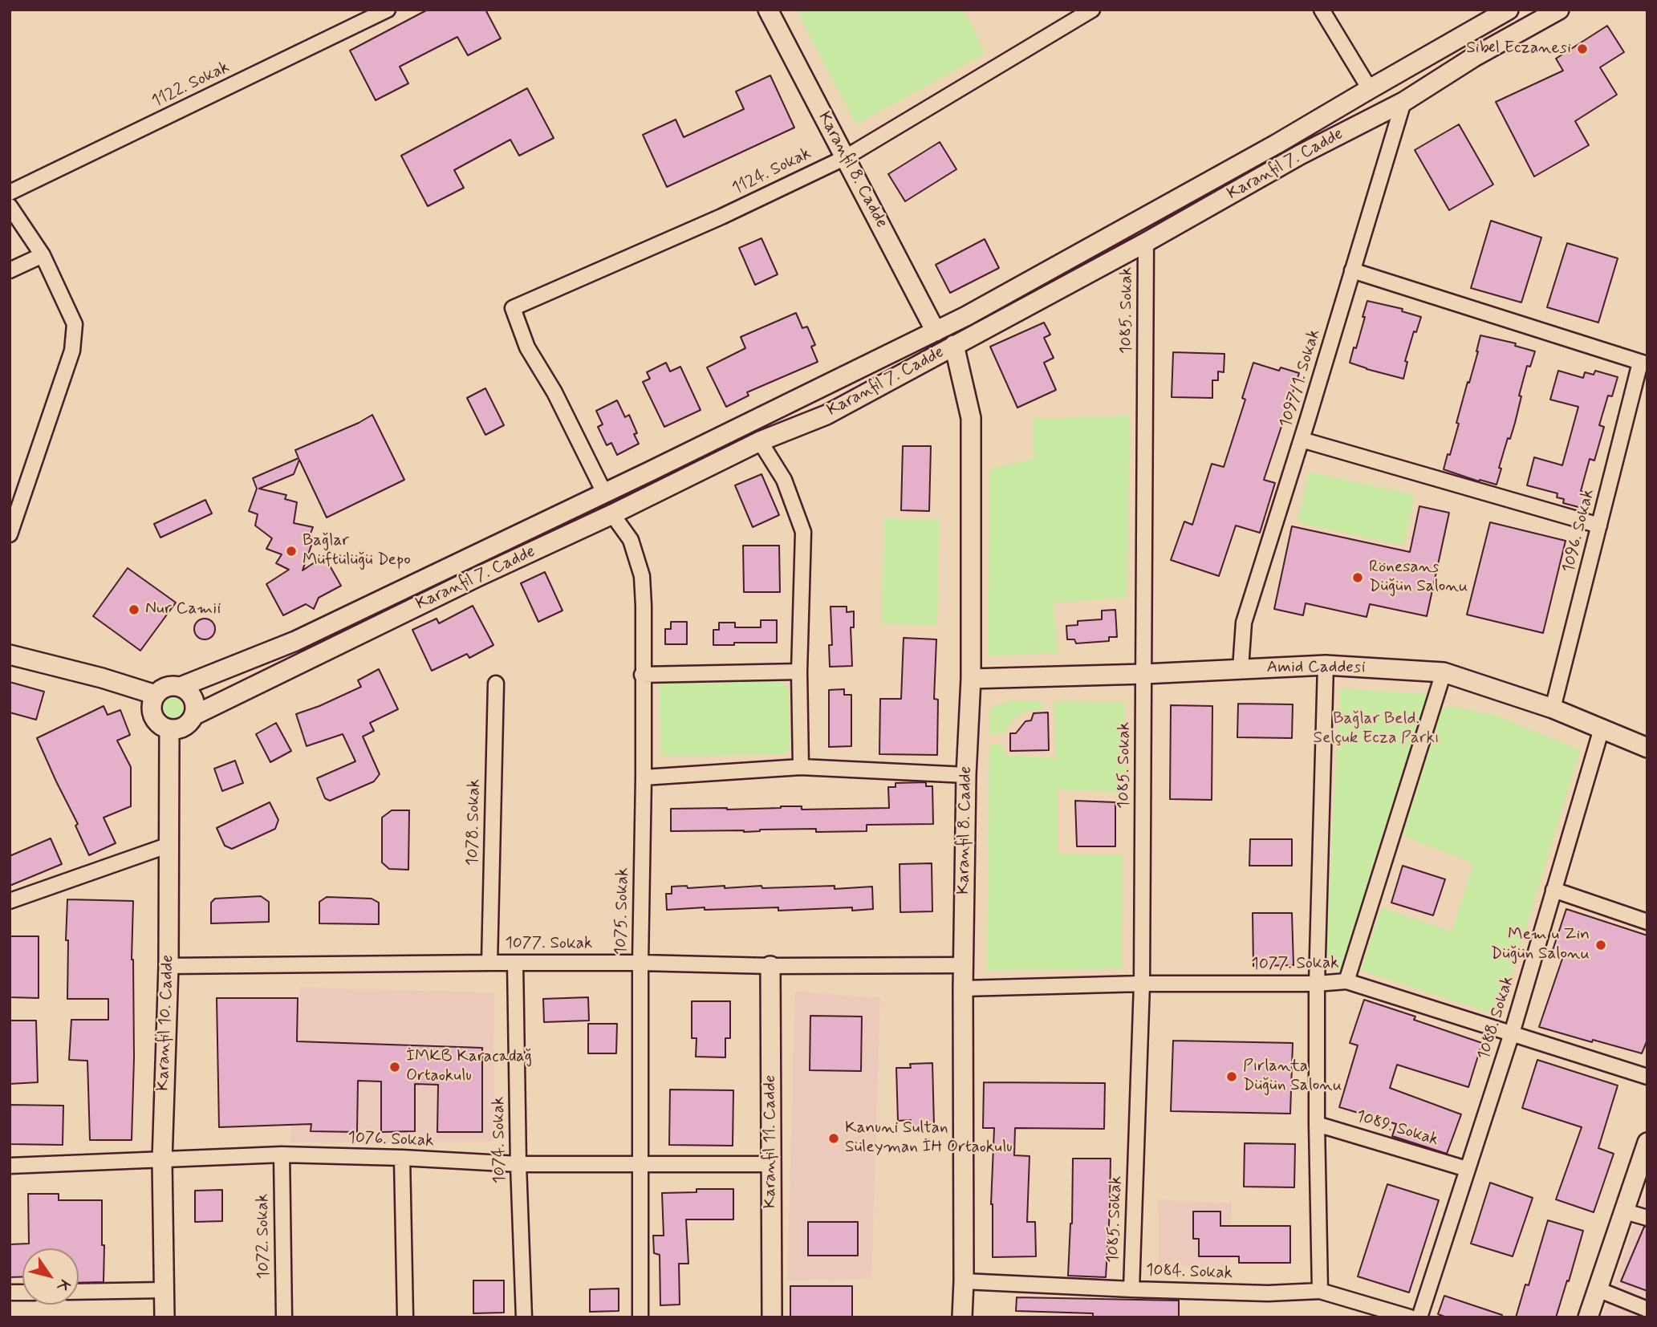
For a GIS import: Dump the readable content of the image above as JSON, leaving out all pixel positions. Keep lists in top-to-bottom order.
{
  "streets": {
    "street": [
      "1122. Sokak",
      "Karanfil 7. Cadde",
      "Karanfil 8. Cadde",
      "1124. Sokak",
      "1085. Sokak",
      "1097/1. Sokak",
      "1096. Sokak",
      "Amid Caddesi",
      "1078. Sokak",
      "1075. Sokak",
      "1077. Sokak",
      "1088. Sokak",
      "Karanfil 10. Cadde",
      "1089. Sokak",
      "1076. Sokak",
      "1074. Sokak",
      "Karanfil 11. Cadde",
      "1072. Sokak",
      "1084. Sokak"
    ]
  },
  "crossings": [
    ["Karanfil 7. Cadde", "Karanfil 8. Cadde"],
    ["Karanfil 7. Cadde", "1124. Sokak"],
    ["Karanfil 7. Cadde", "1085. Sokak"],
    ["Karanfil 7. Cadde", "1097/1. Sokak"],
    ["Karanfil 7. Cadde", "1075. Sokak"],
    ["Karanfil 7. Cadde", "Karanfil 10. Cadde"],
    ["Karanfil 8. Cadde", "1124. Sokak"],
    ["Karanfil 8. Cadde", "Amid Caddesi"],
    ["Karanfil 8. Cadde", "1077. Sokak"],
    ["Karanfil 8. Cadde", "1084. Sokak"],
    ["1085. Sokak", "Amid Caddesi"],
    ["1085. Sokak", "1077. Sokak"],
    ["1085. Sokak", "1084. Sokak"],
    ["1097/1. Sokak", "Amid Caddesi"],
    ["1096. Sokak", "Amid Caddesi"],
    ["Amid Caddesi", "1088. Sokak"],
    ["1078. Sokak", "1077. Sokak"],
    ["1075. Sokak", "1077. Sokak"],
    ["1075. Sokak", "1076. Sokak"],
    ["1077. Sokak", "1088. Sokak"],
    ["1077. Sokak", "Karanfil 10. Cadde"],
    ["1077. Sokak", "1074. Sokak"],
    ["1077. Sokak", "Karanfil 11. Cadde"],
    ["1088. Sokak", "1089. Sokak"],
    ["Karanfil 10. Cadde", "1076. Sokak"],
    ["1076. Sokak", "1074. Sokak"],
    ["1076. Sokak", "Karanfil 11. Cadde"],
    ["1076. Sokak", "1072. Sokak"]
  ],
  "parks": ["Bağlar Beld. Selçuk Ecza Parkı"],
  "places": [
    "Sibel Eczanesi",
    "Bağlar Müftülüğü Depo",
    "Rönesans Düğün Salonu",
    "Nur Camii",
    "Mem u Zin Düğün Salonu",
    "İMKB Karacadağ Ortaokulu",
    "Pırlanta Düğün Salonu",
    "Kanuni Sultan Süleyman İH Ortaokulu"
  ],
  "north": "bottom right"
}
